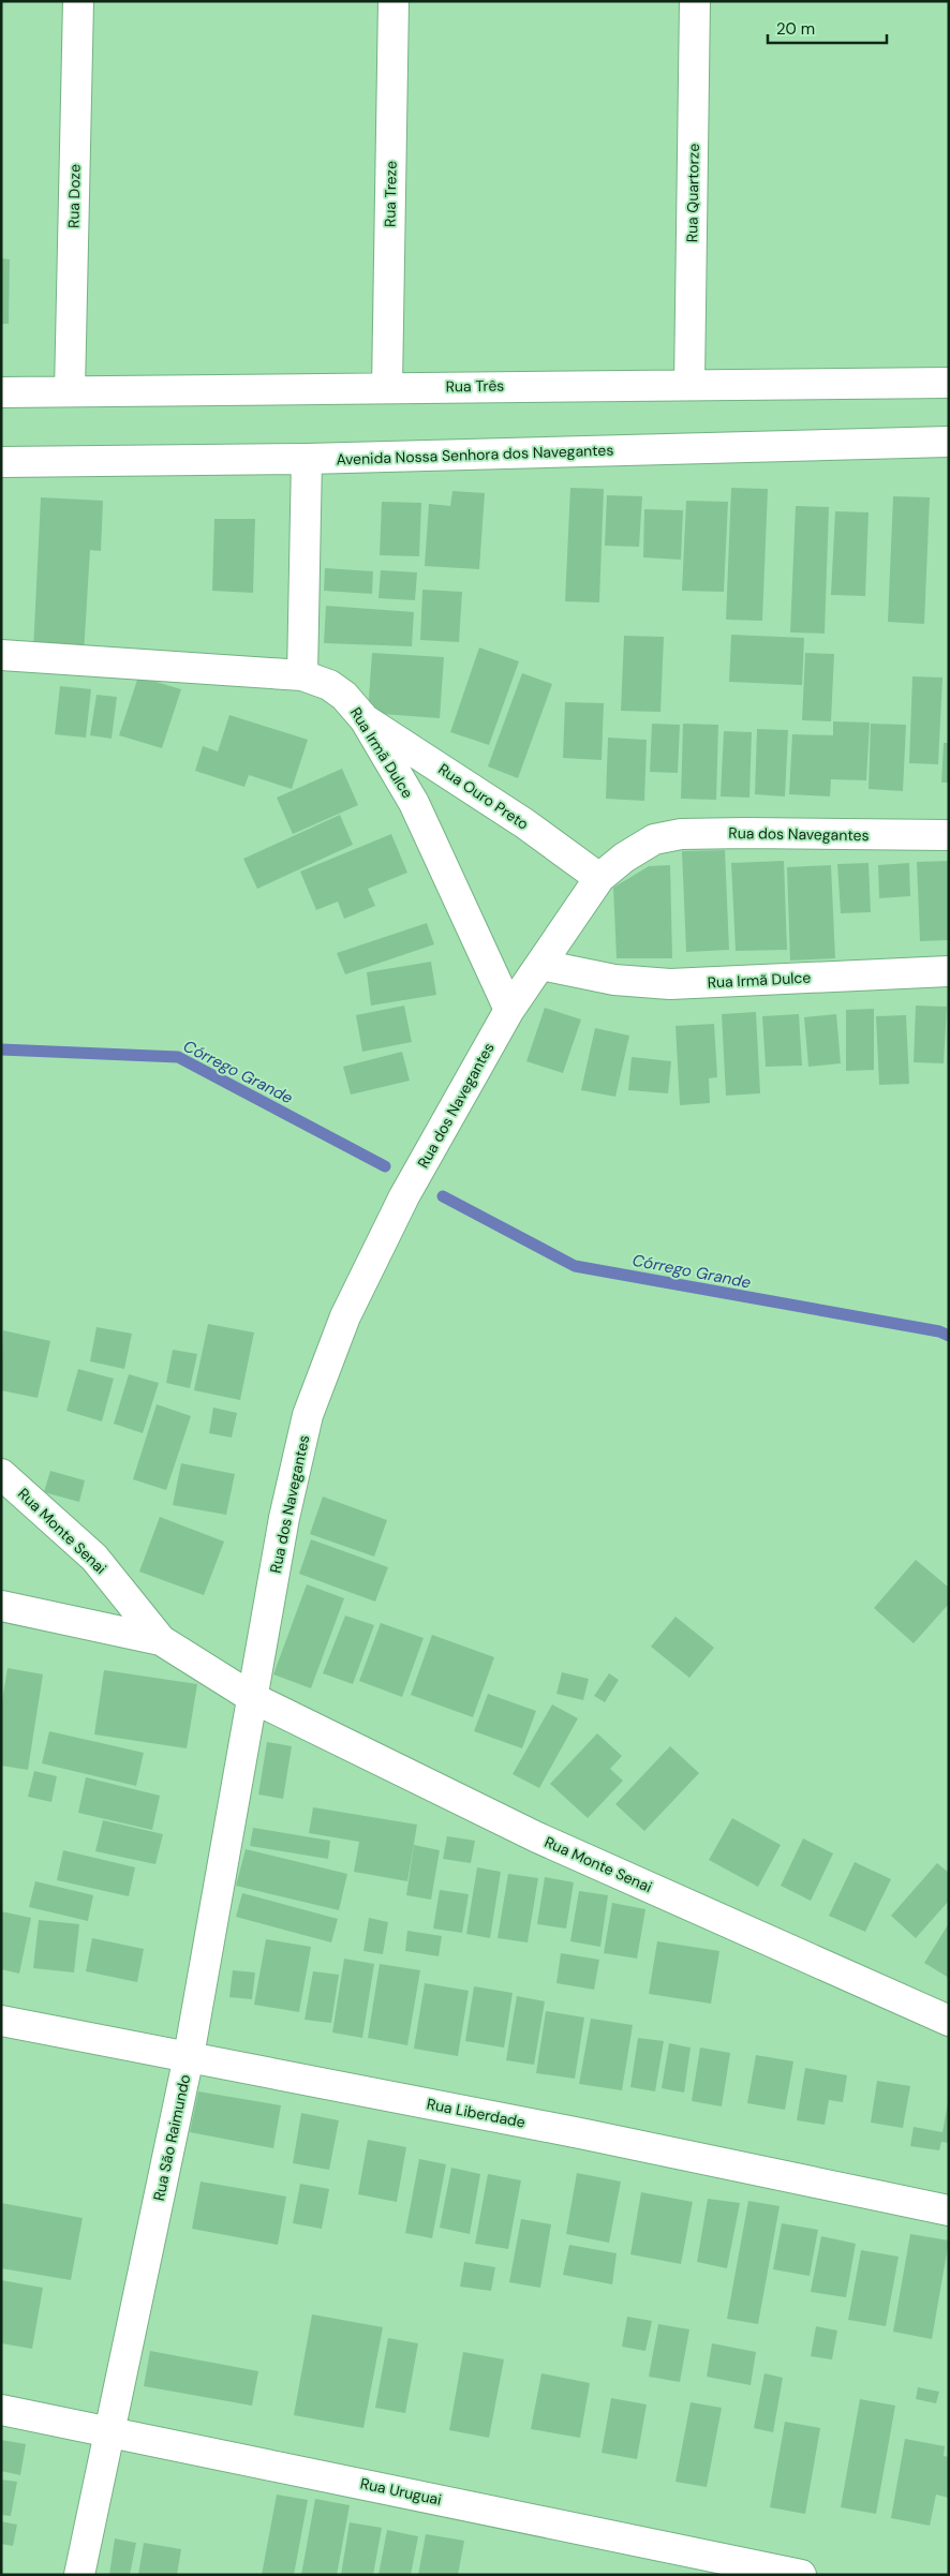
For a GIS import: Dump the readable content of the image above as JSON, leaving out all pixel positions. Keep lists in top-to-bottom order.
{
  "streets": {
    "street": [
      "Rua Quartorze",
      "Rua Treze",
      "Rua Doze",
      "Rua Três",
      "Avenida Nossa Senhora dos Navegantes",
      "Rua Irmã Dulce",
      "Rua Ouro Preto",
      "Rua dos Navegantes",
      "Rua Monte Senai",
      "Rua Liberdade",
      "Rua São Raimundo",
      "Rua Uruguai"
    ]
  },
  "crossings": [
    ["Rua Quartorze", "Rua Três"],
    ["Rua Treze", "Rua Três"],
    ["Rua Doze", "Rua Três"],
    ["Rua Irmã Dulce", "Rua Ouro Preto"],
    ["Rua Irmã Dulce", "Rua dos Navegantes"],
    ["Rua Ouro Preto", "Rua dos Navegantes"],
    ["Rua dos Navegantes", "Rua Monte Senai"],
    ["Rua dos Navegantes", "Rua São Raimundo"],
    ["Rua Monte Senai", "Rua São Raimundo"],
    ["Rua Liberdade", "Rua São Raimundo"],
    ["Rua São Raimundo", "Rua Uruguai"]
  ],
  "water": ["Córrego Grande"],
  "scale_bar": "20 m"
}
